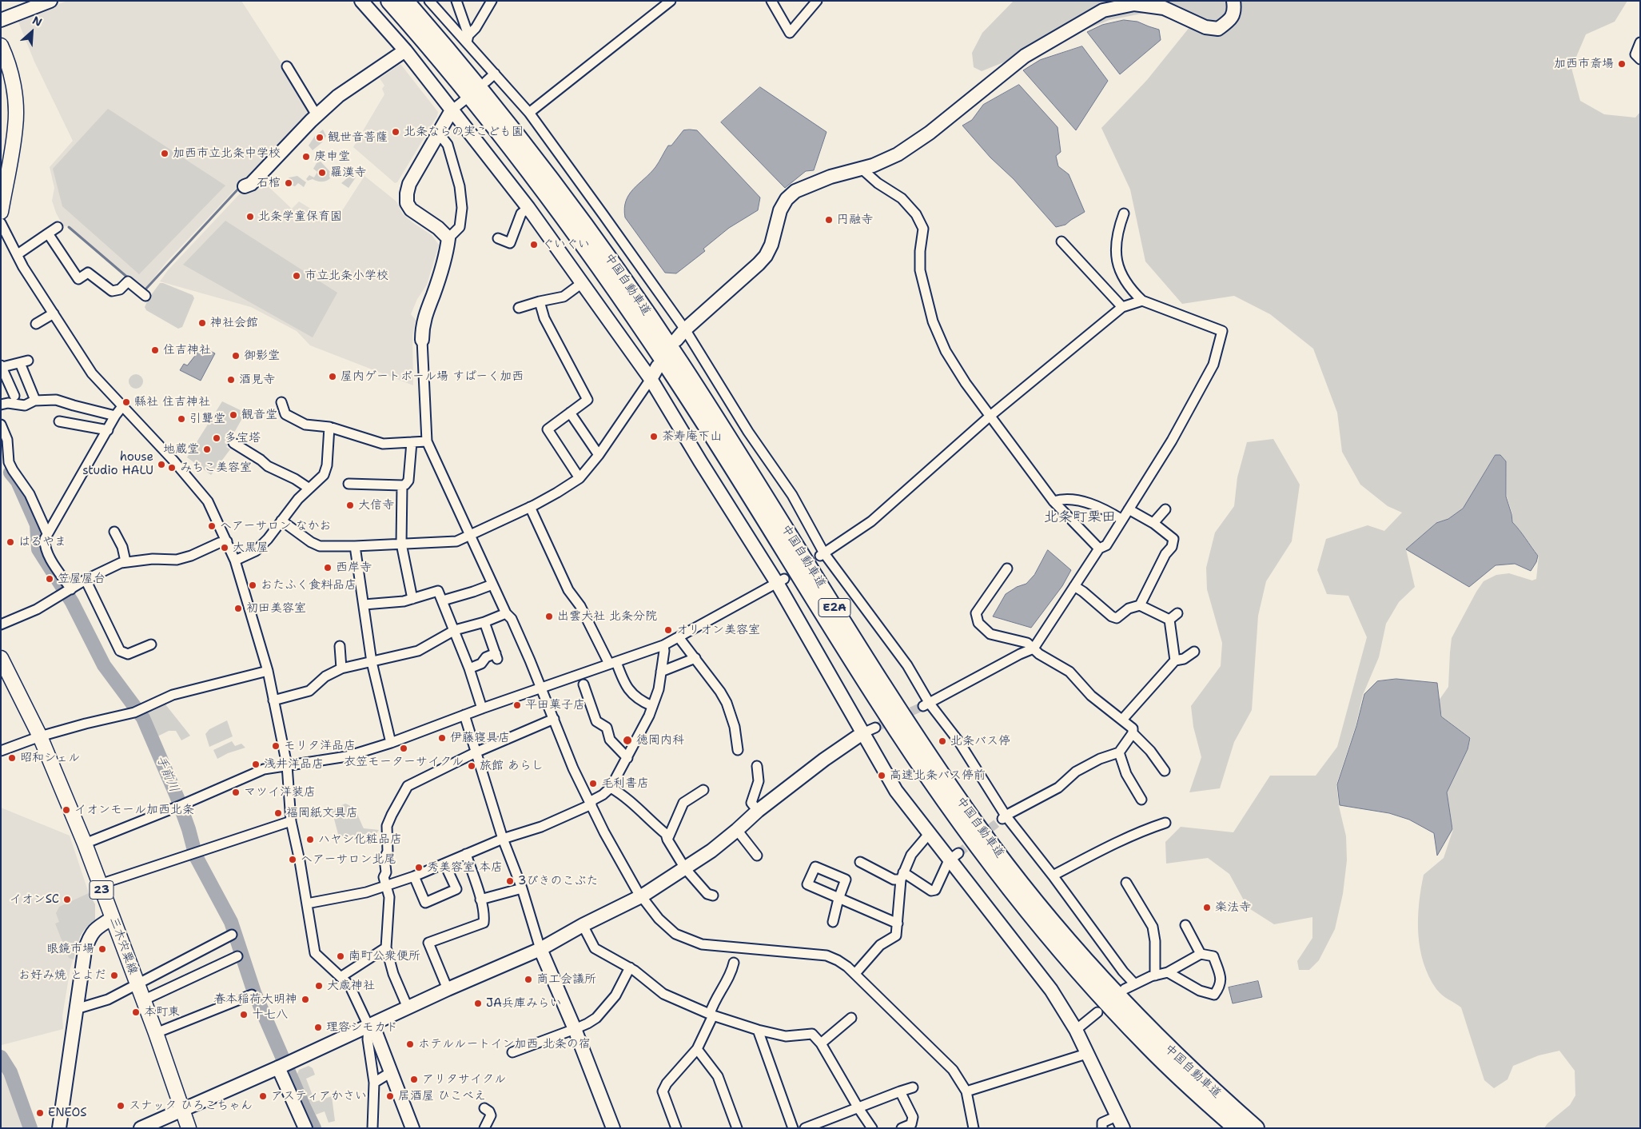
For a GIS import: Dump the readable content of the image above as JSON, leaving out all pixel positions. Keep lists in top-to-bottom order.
{
  "streets": {
    "highway": ["中国自動車道", "E2A"],
    "main road": ["23", "三木宍粟線"]
  },
  "districts": ["北条町栗田"],
  "water": ["手前川"],
  "places": [
    "加西市斎場",
    "北条ならの実こども園",
    "観世音菩薩",
    "加西市立北条中学校",
    "庚申堂",
    "羅漢寺",
    "石棺",
    "北条学童保育園",
    "円融寺",
    "ぐいぐい",
    "市立北条小学校",
    "神社会館",
    "住吉神社",
    "御影堂",
    "屋内ゲートボール場 すぱーく加西",
    "酒見寺",
    "縣社 住吉神社",
    "観音堂",
    "引聾堂",
    "茶寿庵下山",
    "多宝塔",
    "地蔵堂",
    "house studio HALU",
    "みちこ美容室",
    "大信寺",
    "ヘアーサロン なかお",
    "はるやま",
    "大黒屋",
    "西岸寺",
    "笠屋屋台",
    "おたふく食料品店",
    "初田美容室",
    "出雲大社 北条分院",
    "オリオン美容室",
    "平田菓子店",
    "伊藤寝具店",
    "徳岡内科",
    "北条バス停",
    "モリタ洋品店",
    "衣笠モーターサイクル",
    "昭和シェル",
    "浅井洋品店",
    "旅館 あらし",
    "高速北条バス停前",
    "毛利書店",
    "マツイ洋装店",
    "イオンモール加西北条",
    "福岡紙文具店",
    "ハヤシ化粧品店",
    "ヘアーサロン北尾",
    "秀美容室 本店",
    "3びきのこぶた",
    "イオンSC",
    "楽法寺",
    "眼鏡市場",
    "南町公衆便所",
    "お好み焼 とよだ",
    "商工会議所",
    "大歳神社",
    "春本稲荷大明神",
    "JA兵庫みらい",
    "本町東",
    "十七八",
    "理容シモカド",
    "ホテルルートイン加西 北条の宿",
    "アリタサイクル",
    "アスティアかさい",
    "居酒屋 ひこべえ",
    "スナック ひろこちゃん",
    "ENEOS"
  ],
  "north": "top right"
}
